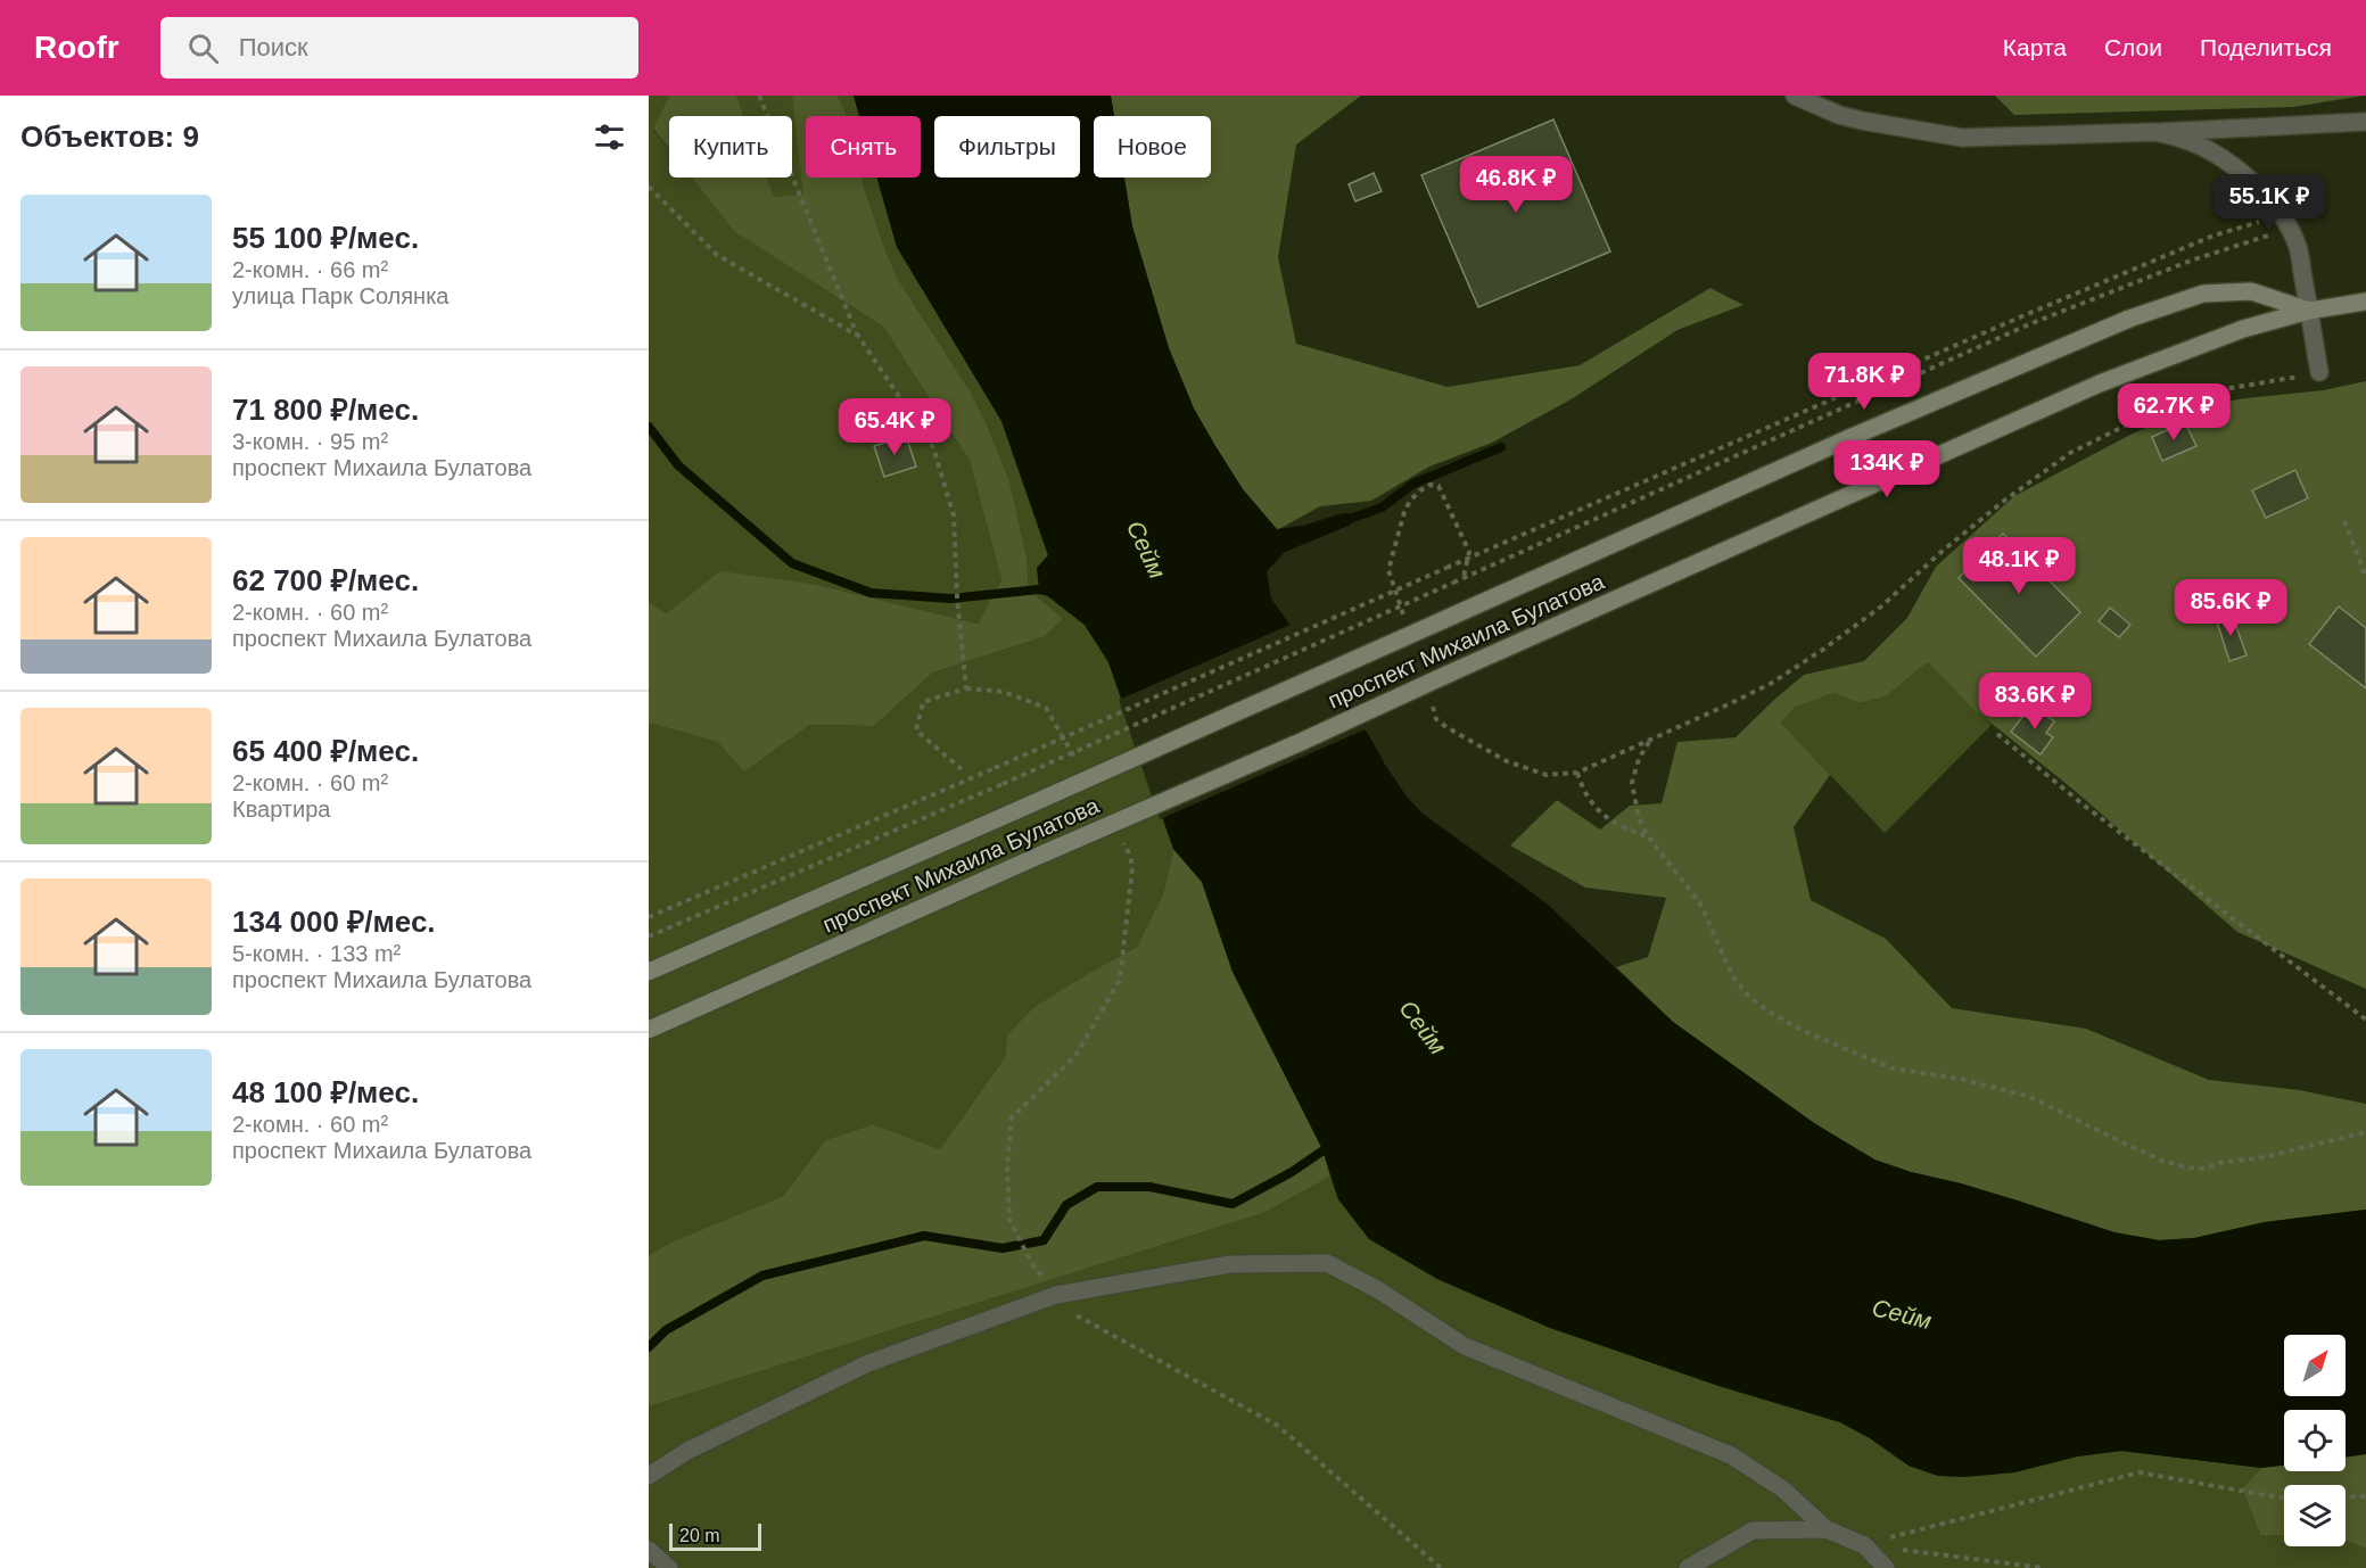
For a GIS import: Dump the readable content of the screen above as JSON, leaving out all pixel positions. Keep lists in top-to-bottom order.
{
  "streets": {
    "street": ["проспект Михаила Булатова"]
  },
  "water": ["Сейм"],
  "scale_bar": "20 m",
  "north": "top right",
  "page": {
    "header": "Roofr",
    "search": "Поиск",
    "nav": ["Карта", "Слои", "Поделиться"],
    "heading": "Объектов: 9",
    "chip": [
      "Купить",
      "Снять",
      "Фильтры",
      "Новое"
    ],
    "price": [
      "46.8K ₽",
      "55.1K ₽",
      "71.8K ₽",
      "62.7K ₽",
      "65.4K ₽",
      "134K ₽",
      "48.1K ₽",
      "85.6K ₽",
      "83.6K ₽"
    ],
    "list": [
      {
        "name": "55 100 ₽/мес.",
        "note": "2-комн. · 66 m² · улица Парк Солянка"
      },
      {
        "name": "71 800 ₽/мес.",
        "note": "3-комн. · 95 m² · проспект Михаила Булатова"
      },
      {
        "name": "62 700 ₽/мес.",
        "note": "2-комн. · 60 m² · проспект Михаила Булатова"
      },
      {
        "name": "65 400 ₽/мес.",
        "note": "2-комн. · 60 m² · Квартира"
      },
      {
        "name": "134 000 ₽/мес.",
        "note": "5-комн. · 133 m² · проспект Михаила Булатова"
      },
      {
        "name": "48 100 ₽/мес.",
        "note": "2-комн. · 60 m² · проспект Михаила Булатова"
      }
    ],
    "scale": "20 m"
  }
}
